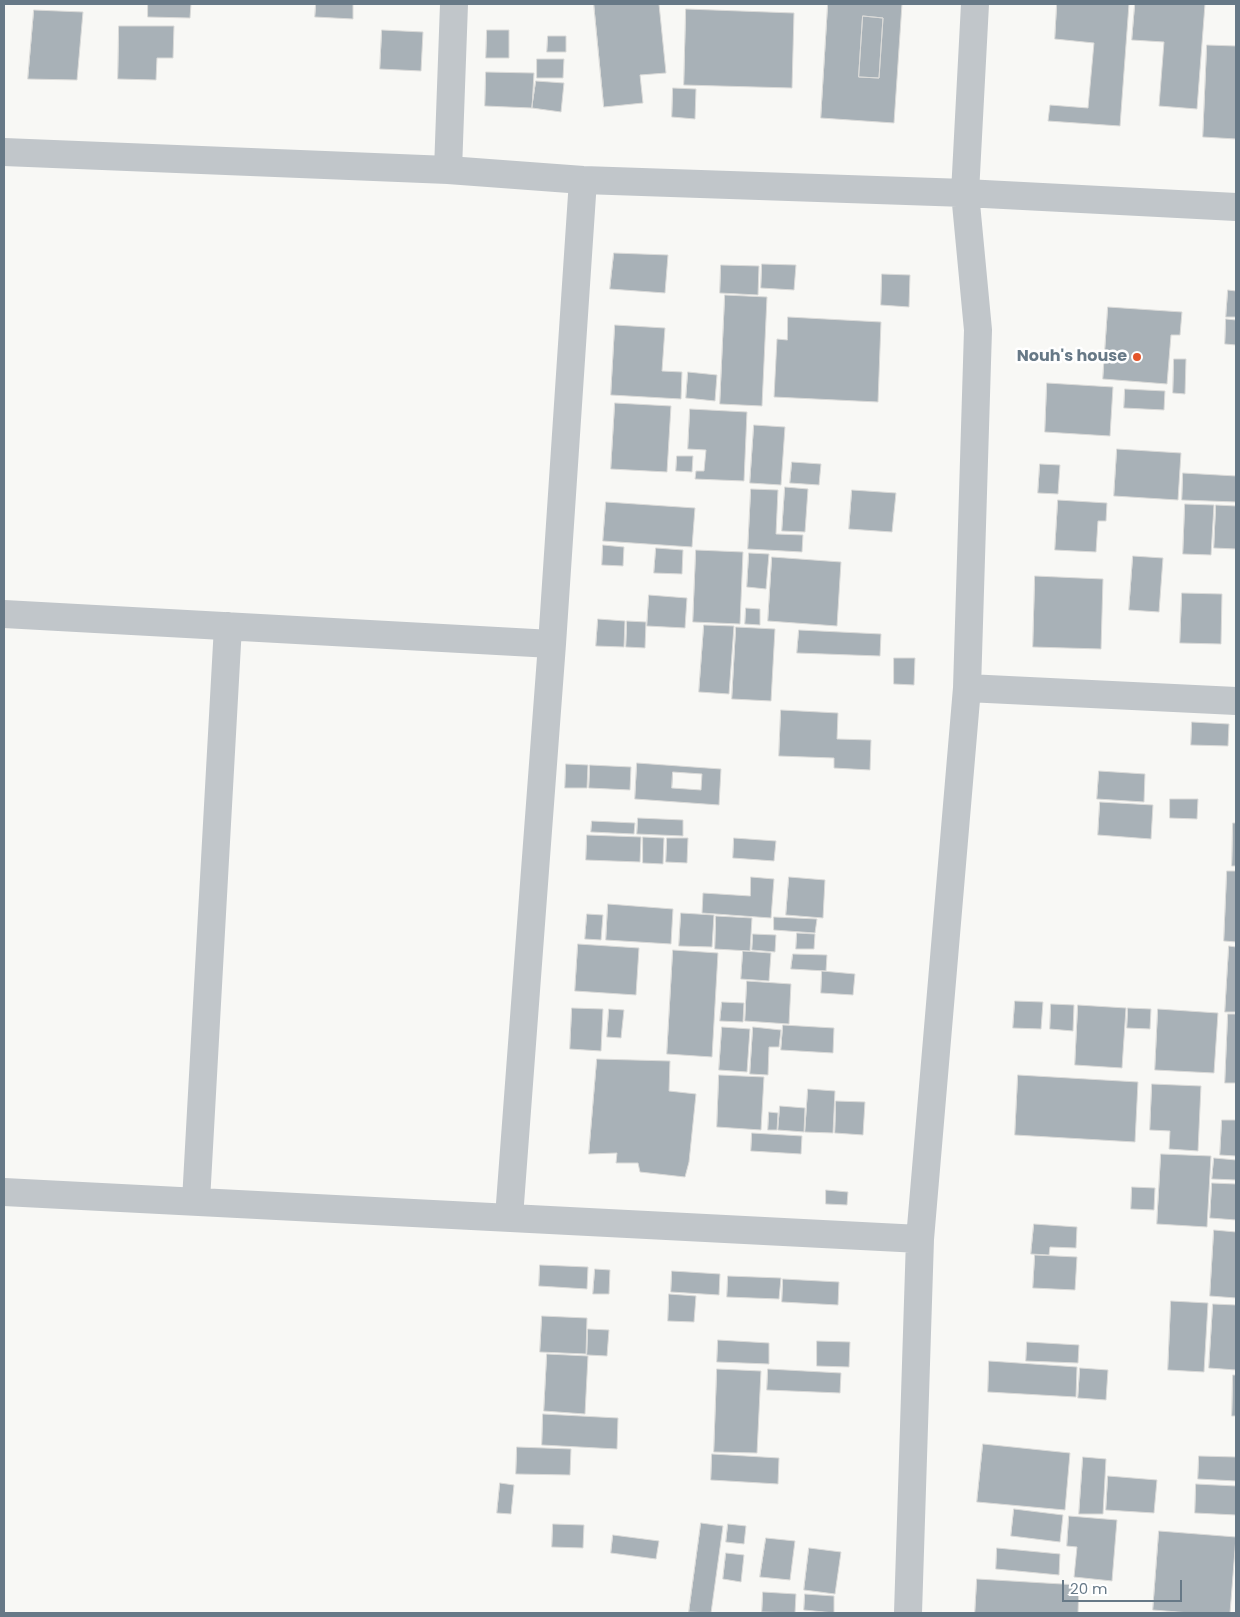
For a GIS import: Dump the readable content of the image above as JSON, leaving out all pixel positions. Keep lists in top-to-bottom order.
{
  "places": ["Nouh's house"],
  "scale_bar": "20 m"
}
